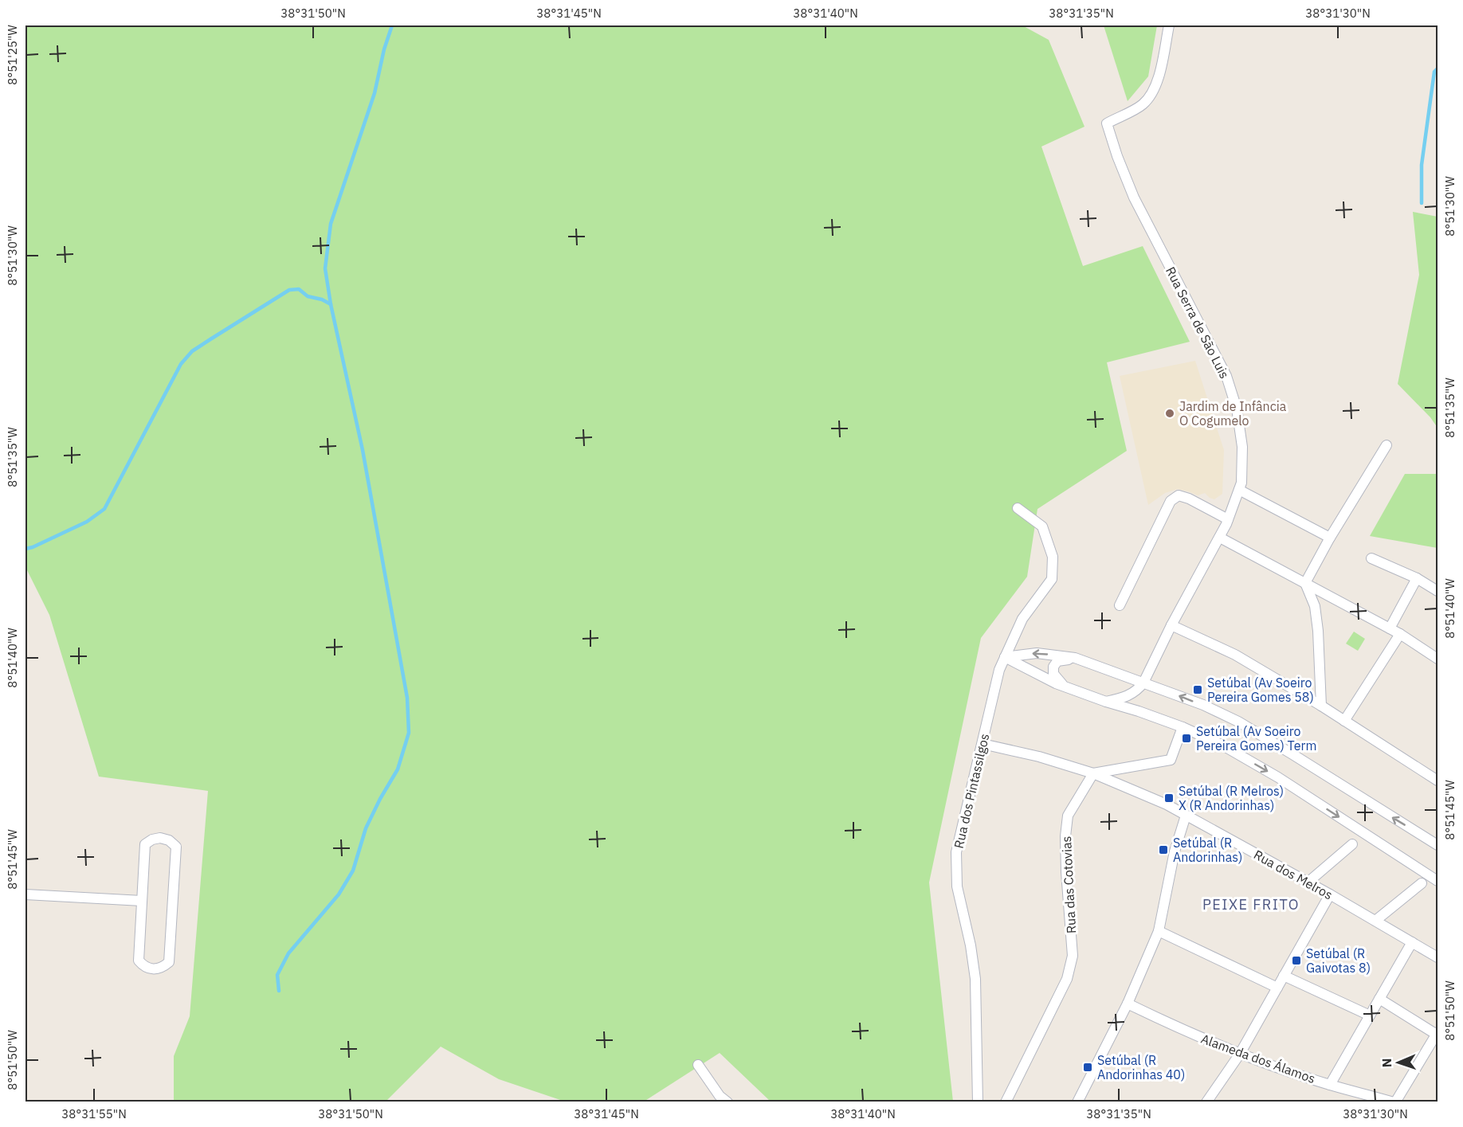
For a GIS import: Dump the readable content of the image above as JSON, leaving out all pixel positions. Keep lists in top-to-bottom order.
{
  "streets": {
    "street": [
      "Rua Serra de São Luis",
      "Rua dos Pintassilgos",
      "Rua dos Melros",
      "Rua das Cotovias",
      "Alameda dos Álamos"
    ]
  },
  "crossings": [
    ["Rua dos Pintassilgos", "Rua dos Melros"],
    ["Rua dos Melros", "Rua das Cotovias"]
  ],
  "districts": ["PEIXE FRITO"],
  "places": {
    "other": ["Jardim de Infância O Cogumelo"],
    "transit": [
      "Setúbal (Av Soeiro Pereira Gomes 58)",
      "Setúbal (Av Soeiro Pereira Gomes) Term",
      "Setúbal (R Melros) X (R Andorinhas)",
      "Setúbal (R Andorinhas)",
      "Setúbal (R Gaivotas 8)",
      "Setúbal (R Andorinhas 40)"
    ]
  },
  "north": "left",
  "coordinates": [
    "38°31'50\"N",
    "38°31'45\"N",
    "38°31'40\"N",
    "38°31'35\"N",
    "38°31'30\"N",
    "8°51'25\"W",
    "8°51'30\"W",
    "8°51'35\"W",
    "8°51'40\"W",
    "8°51'45\"W",
    "8°51'50\"W",
    "38°31'55\"N"
  ]
}
